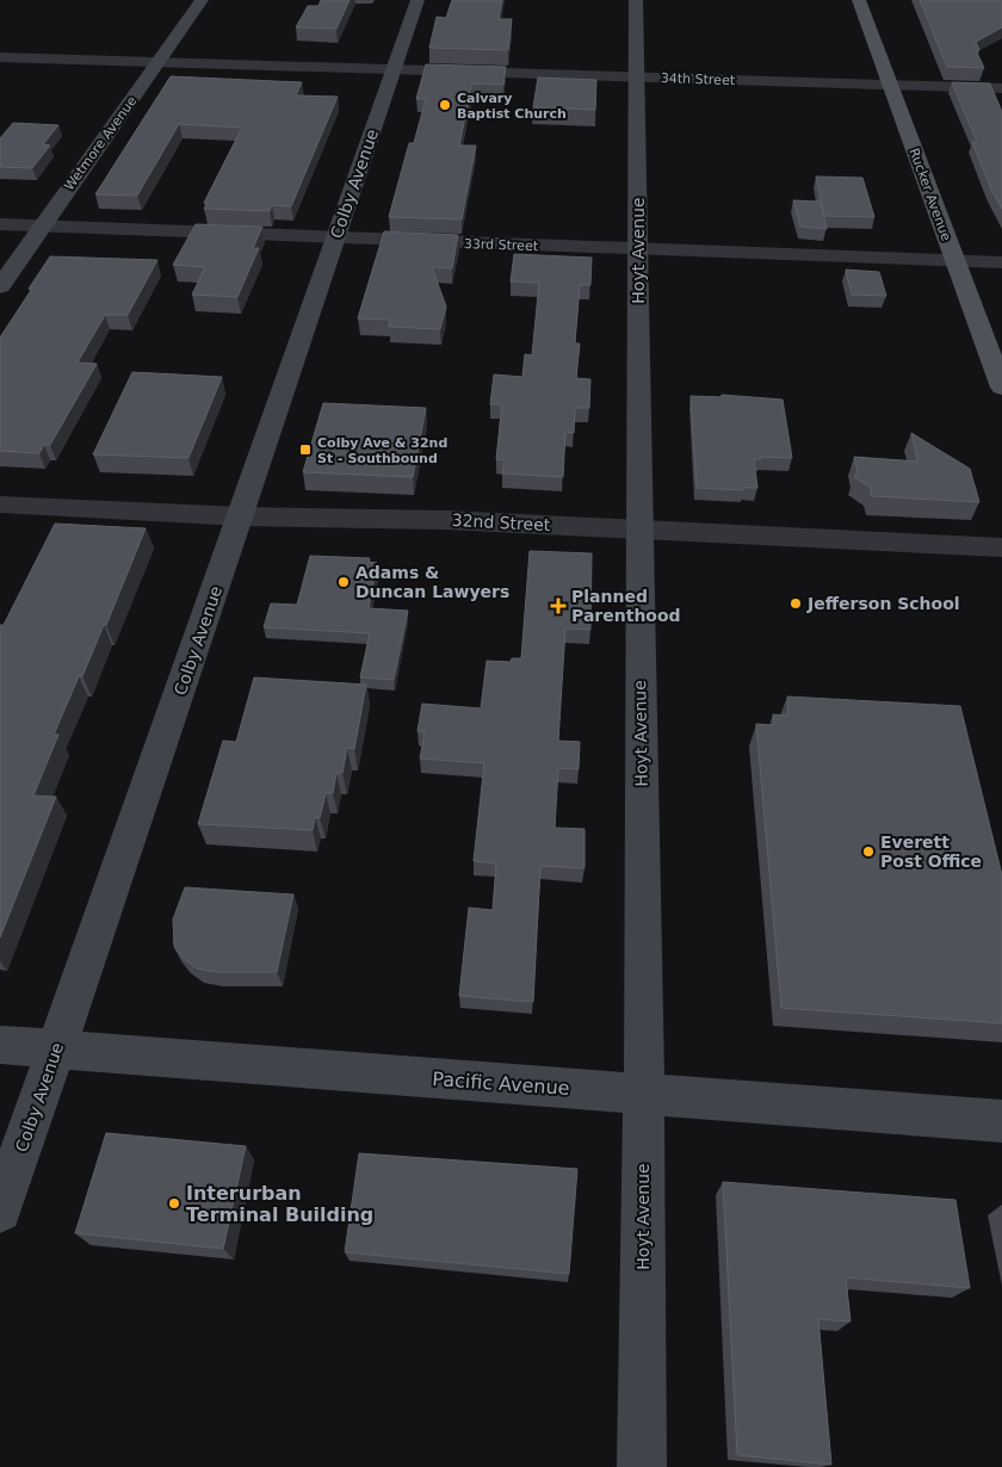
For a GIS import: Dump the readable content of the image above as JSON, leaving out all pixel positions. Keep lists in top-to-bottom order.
{
  "streets": {
    "main road": ["Rucker Avenue"],
    "street": [
      "34th Street",
      "Wetmore Avenue",
      "Colby Avenue",
      "33rd Street",
      "Hoyt Avenue",
      "32nd Street",
      "Pacific Avenue"
    ]
  },
  "crossings": [
    ["34th Street", "Colby Avenue"],
    ["34th Street", "Rucker Avenue"],
    ["34th Street", "Hoyt Avenue"],
    ["Wetmore Avenue", "33rd Street"],
    ["Colby Avenue", "33rd Street"],
    ["Colby Avenue", "32nd Street"],
    ["Colby Avenue", "Pacific Avenue"],
    ["Rucker Avenue", "33rd Street"],
    ["33rd Street", "Hoyt Avenue"],
    ["Hoyt Avenue", "32nd Street"],
    ["Hoyt Avenue", "Pacific Avenue"]
  ],
  "places": {
    "other": [
      "Calvary Baptist Church",
      "Adams & Duncan Lawyers",
      "Jefferson School",
      "Everett Post Office",
      "Interurban Terminal Building"
    ],
    "transit": ["Colby Ave & 32nd St - Southbound"],
    "health": ["Planned Parenthood"]
  }
}
